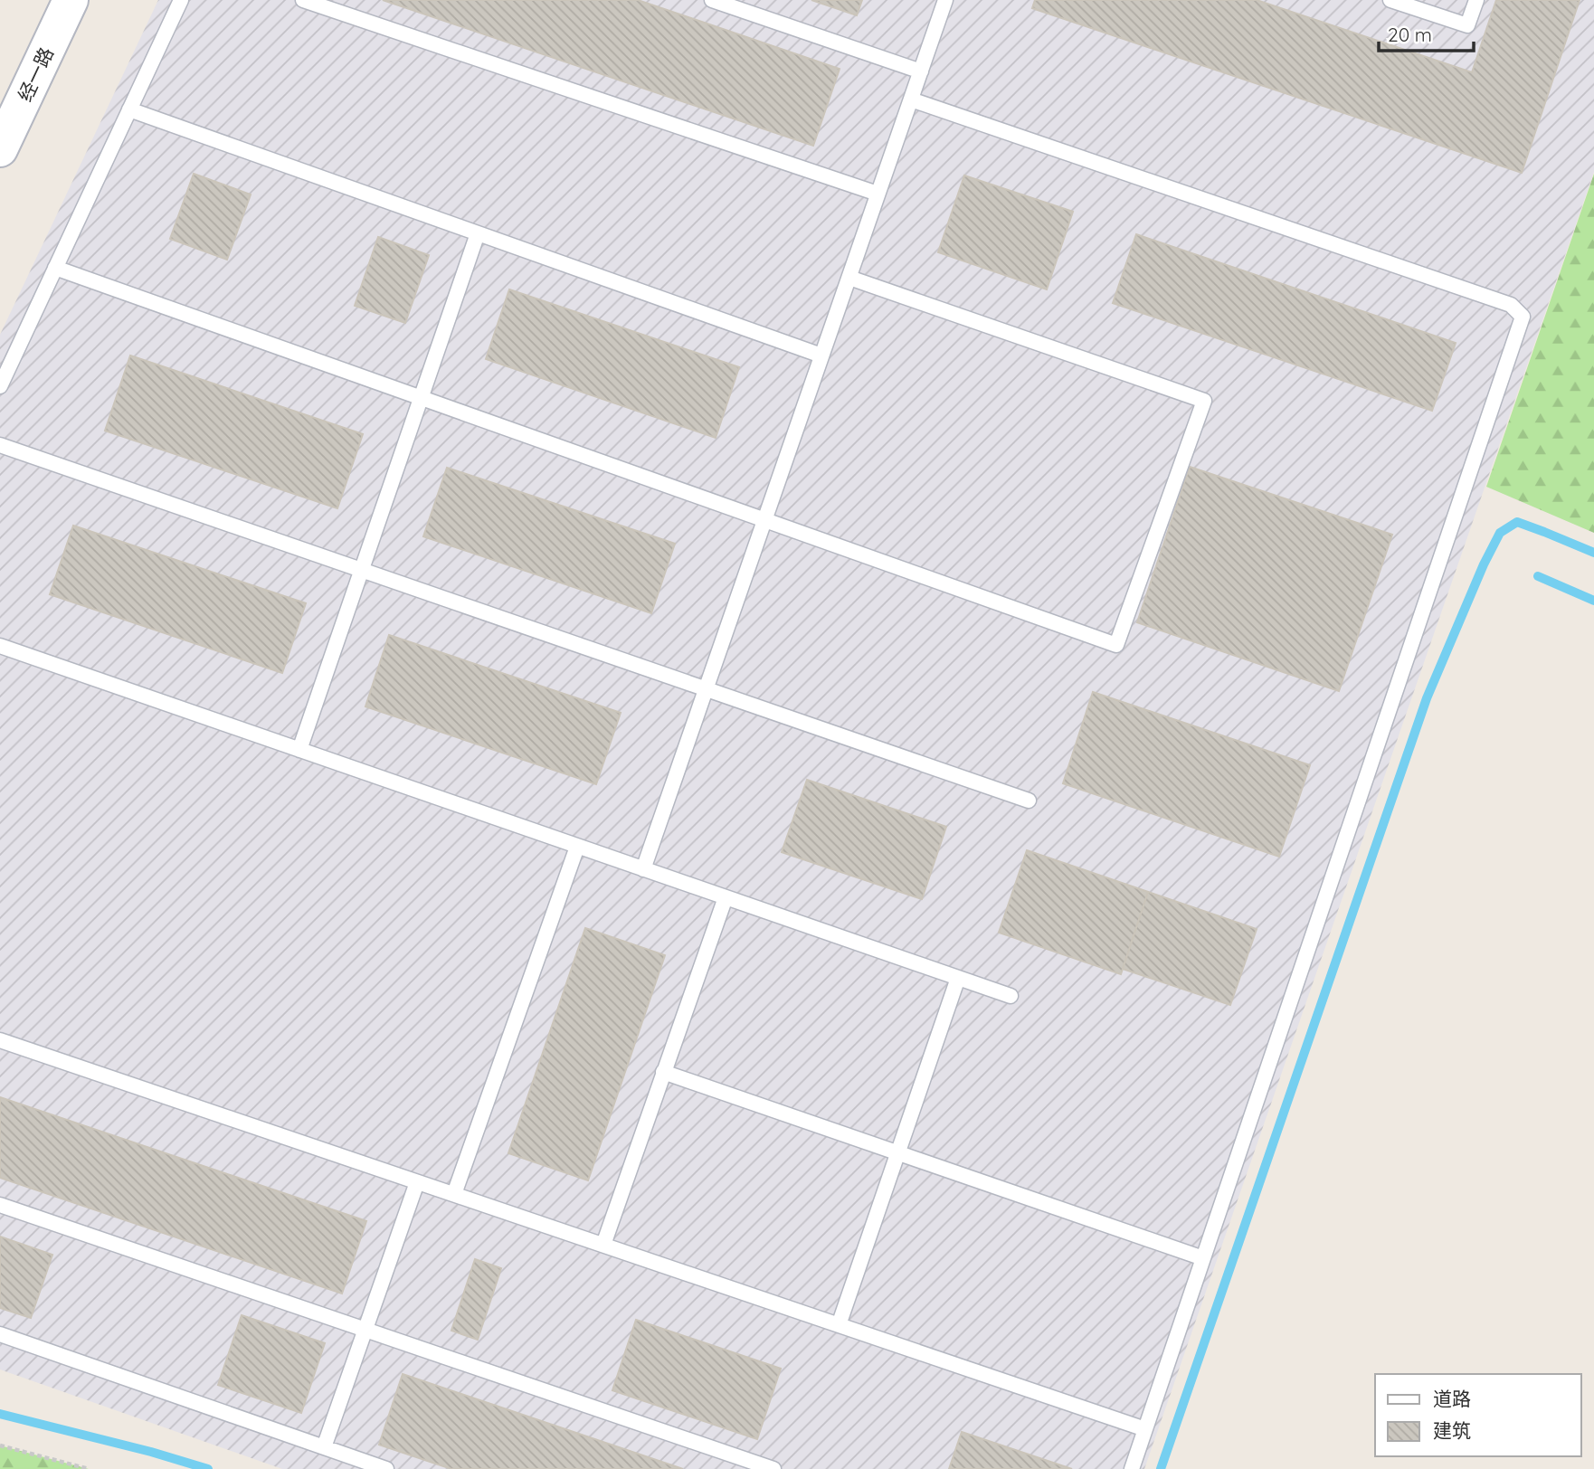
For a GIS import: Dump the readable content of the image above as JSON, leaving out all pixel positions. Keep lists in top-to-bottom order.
{
  "streets": {
    "street": ["经一路"]
  },
  "legend": ["道路", "建筑"],
  "scale_bar": "20 m"
}
